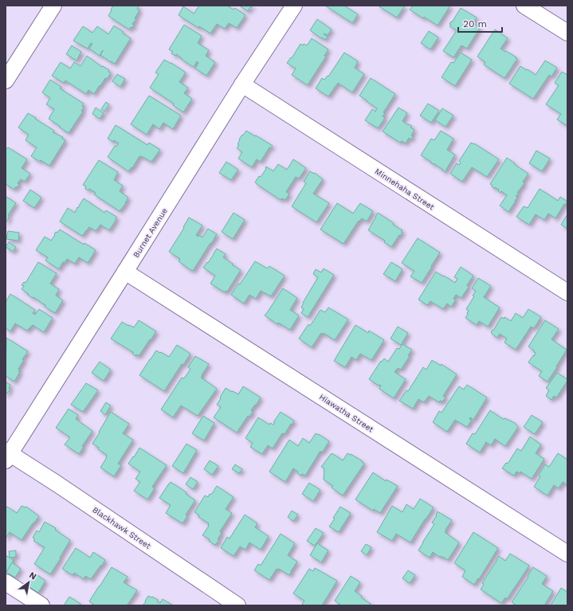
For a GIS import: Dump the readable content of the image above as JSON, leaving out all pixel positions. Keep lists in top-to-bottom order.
{
  "streets": {
    "street": [
      "Minnehaha Street",
      "Burnet Avenue",
      "Hiawatha Street",
      "Blackhawk Street"
    ]
  },
  "crossings": [
    ["Minnehaha Street", "Burnet Avenue"],
    ["Burnet Avenue", "Hiawatha Street"],
    ["Burnet Avenue", "Blackhawk Street"]
  ],
  "scale_bar": "20 m",
  "north": "top right"
}
